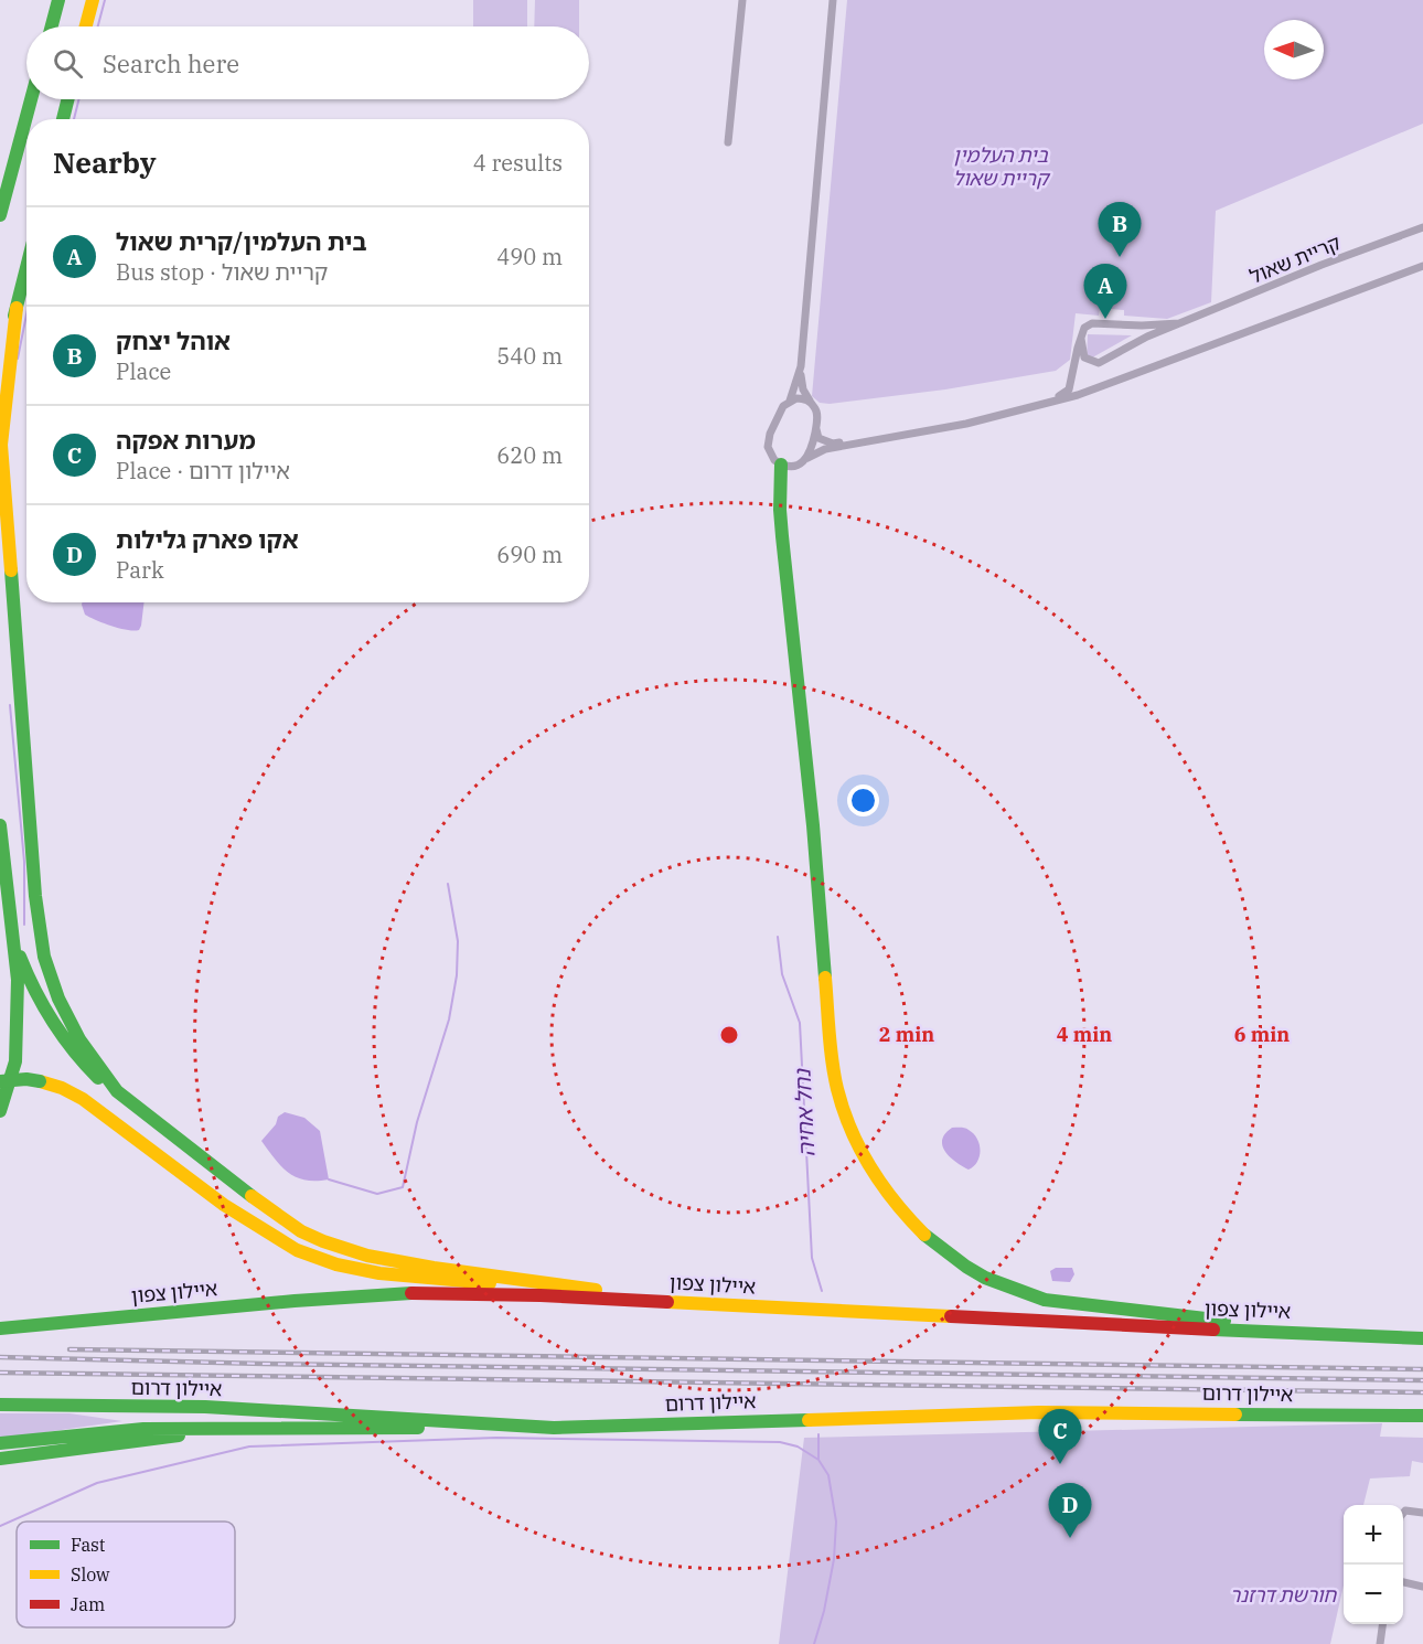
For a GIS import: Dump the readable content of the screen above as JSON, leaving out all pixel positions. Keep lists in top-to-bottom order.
{
  "streets": {
    "highway": ["איילון צפון", "איילון דרום"],
    "street": ["קריית שאול"]
  },
  "water": ["נחל אחיה"],
  "parks": ["בית העלמין קריית שאול", "חורשת דרזנר"],
  "legend": ["Fast", "Slow", "Jam"],
  "north": "left",
  "page": {
    "search": "Search here",
    "heading": ["Nearby", "4 results"],
    "pins": [
      "B",
      "A",
      "C",
      "D"
    ],
    "list": [
      {
        "mark": "A",
        "name": "בית העלמין/קרית שאול",
        "note": "Bus stop · קריית שאול",
        "value": "490 m"
      },
      {
        "mark": "B",
        "name": "אוהל יצחק",
        "note": "Place",
        "value": "540 m"
      },
      {
        "mark": "C",
        "name": "מערות אפקה",
        "note": "Place · איילון דרום",
        "value": "620 m"
      },
      {
        "mark": "D",
        "name": "אקו פארק גלילות",
        "note": "Park",
        "value": "690 m"
      }
    ],
    "map_buttons": ["+", "−"]
  },
  "rings": ["2 min", "4 min", "6 min"]
}
